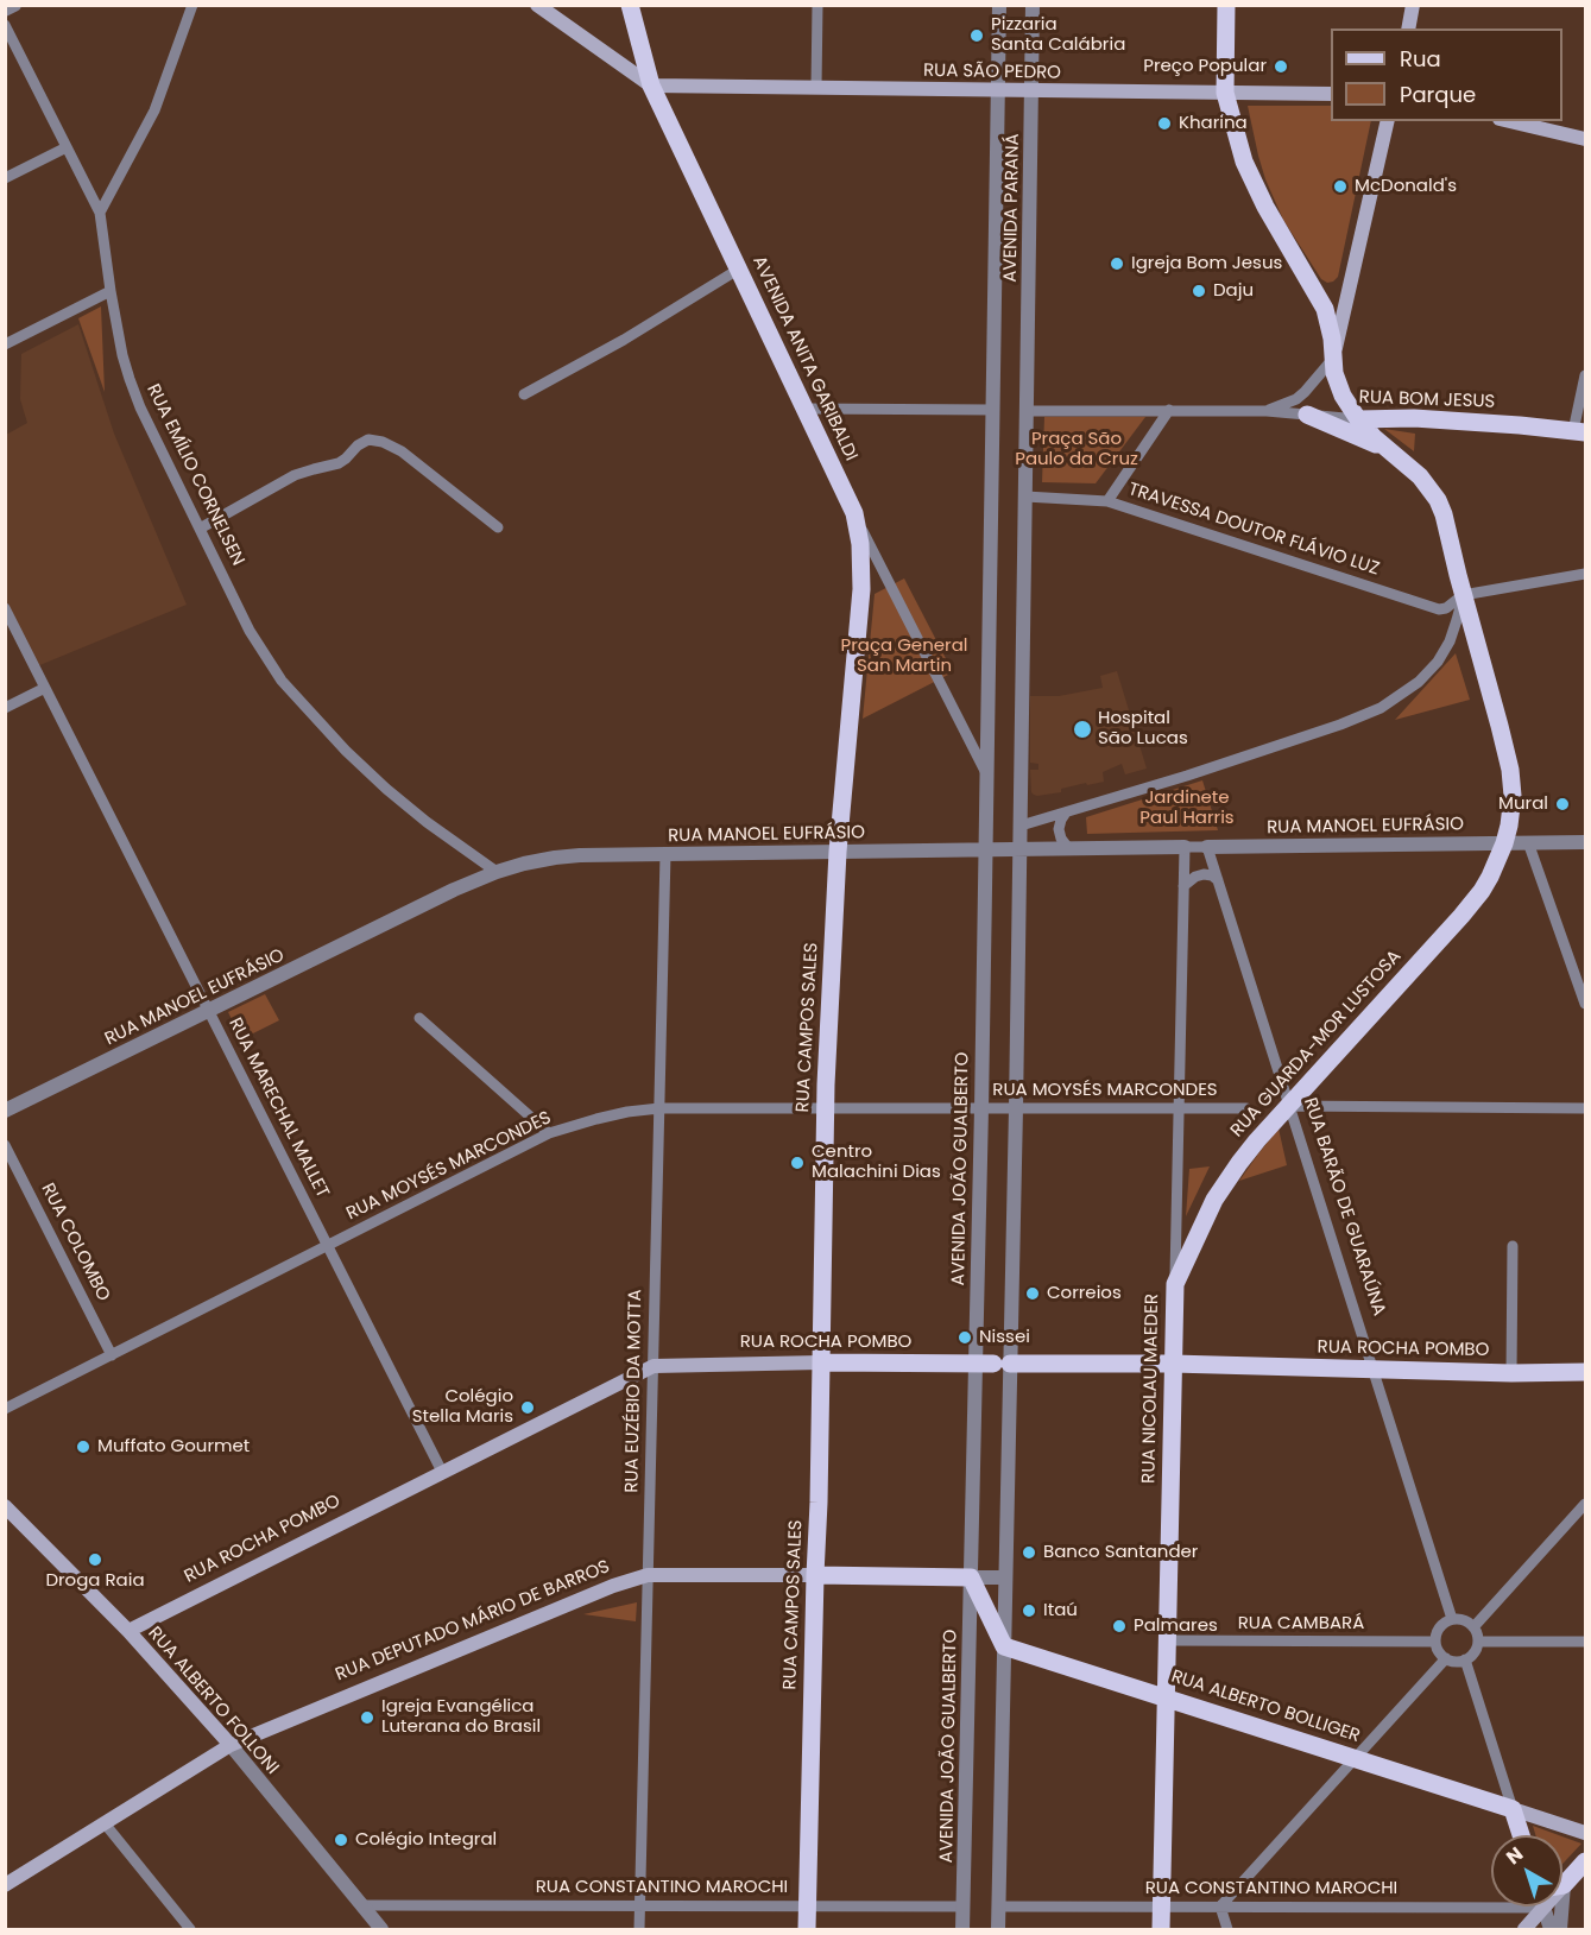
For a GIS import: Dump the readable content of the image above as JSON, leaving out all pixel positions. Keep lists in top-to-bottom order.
{
  "streets": {
    "main road": [
      "RUA SÃO PEDRO",
      "AVENIDA ANITA GARIBALDI",
      "RUA BOM JESUS",
      "RUA CAMPOS SALES",
      "RUA GUARDA-MOR LUSTOSA",
      "RUA ROCHA POMBO",
      "RUA NICOLAU MAEDER",
      "RUA DEPUTADO MÁRIO DE BARROS",
      "RUA ALBERTO FOLLONI",
      "RUA ALBERTO BOLLIGER"
    ],
    "street": [
      "AVENIDA PARANÁ",
      "RUA EMÍLIO CORNELSEN",
      "TRAVESSA DOUTOR FLÁVIO LUZ",
      "RUA MANOEL EUFRÁSIO",
      "RUA MOYSÉS MARCONDES",
      "RUA MARECHAL MALLET",
      "AVENIDA JOÃO GUALBERTO",
      "RUA BARÃO DE GUARAÚNA",
      "RUA COLOMBO",
      "RUA EUZÉBIO DA MOTTA",
      "RUA CAMBARÁ",
      "RUA CONSTANTINO MAROCHI"
    ]
  },
  "crossings": [
    ["RUA SÃO PEDRO", "AVENIDA PARANÁ"],
    ["RUA SÃO PEDRO", "AVENIDA ANITA GARIBALDI"],
    ["AVENIDA PARANÁ", "RUA BOM JESUS"],
    ["AVENIDA PARANÁ", "AVENIDA JOÃO GUALBERTO"],
    ["AVENIDA ANITA GARIBALDI", "RUA CAMPOS SALES"],
    ["AVENIDA ANITA GARIBALDI", "AVENIDA JOÃO GUALBERTO"],
    ["RUA BOM JESUS", "AVENIDA JOÃO GUALBERTO"],
    ["RUA EMÍLIO CORNELSEN", "RUA MANOEL EUFRÁSIO"],
    ["TRAVESSA DOUTOR FLÁVIO LUZ", "RUA GUARDA-MOR LUSTOSA"],
    ["TRAVESSA DOUTOR FLÁVIO LUZ", "AVENIDA JOÃO GUALBERTO"],
    ["RUA MANOEL EUFRÁSIO", "RUA CAMPOS SALES"],
    ["RUA MANOEL EUFRÁSIO", "RUA GUARDA-MOR LUSTOSA"],
    ["RUA MANOEL EUFRÁSIO", "RUA MARECHAL MALLET"],
    ["RUA MANOEL EUFRÁSIO", "AVENIDA JOÃO GUALBERTO"],
    ["RUA MANOEL EUFRÁSIO", "RUA BARÃO DE GUARAÚNA"],
    ["RUA MANOEL EUFRÁSIO", "RUA NICOLAU MAEDER"],
    ["RUA MANOEL EUFRÁSIO", "RUA EUZÉBIO DA MOTTA"],
    ["RUA CAMPOS SALES", "RUA MOYSÉS MARCONDES"],
    ["RUA CAMPOS SALES", "RUA ROCHA POMBO"],
    ["RUA CAMPOS SALES", "RUA DEPUTADO MÁRIO DE BARROS"],
    ["RUA CAMPOS SALES", "RUA CONSTANTINO MAROCHI"],
    ["RUA GUARDA-MOR LUSTOSA", "RUA BARÃO DE GUARAÚNA"],
    ["RUA GUARDA-MOR LUSTOSA", "RUA NICOLAU MAEDER"],
    ["RUA MOYSÉS MARCONDES", "RUA MARECHAL MALLET"],
    ["RUA MOYSÉS MARCONDES", "AVENIDA JOÃO GUALBERTO"],
    ["RUA MOYSÉS MARCONDES", "RUA COLOMBO"],
    ["RUA MOYSÉS MARCONDES", "RUA NICOLAU MAEDER"],
    ["RUA MOYSÉS MARCONDES", "RUA EUZÉBIO DA MOTTA"],
    ["RUA MARECHAL MALLET", "RUA ROCHA POMBO"],
    ["AVENIDA JOÃO GUALBERTO", "RUA ROCHA POMBO"],
    ["AVENIDA JOÃO GUALBERTO", "RUA DEPUTADO MÁRIO DE BARROS"],
    ["AVENIDA JOÃO GUALBERTO", "RUA ALBERTO BOLLIGER"],
    ["AVENIDA JOÃO GUALBERTO", "RUA CONSTANTINO MAROCHI"],
    ["RUA BARÃO DE GUARAÚNA", "RUA ROCHA POMBO"],
    ["RUA BARÃO DE GUARAÚNA", "RUA CAMBARÁ"],
    ["RUA ROCHA POMBO", "RUA NICOLAU MAEDER"],
    ["RUA ROCHA POMBO", "RUA EUZÉBIO DA MOTTA"],
    ["RUA ROCHA POMBO", "RUA ALBERTO FOLLONI"],
    ["RUA NICOLAU MAEDER", "RUA CAMBARÁ"],
    ["RUA NICOLAU MAEDER", "RUA ALBERTO BOLLIGER"],
    ["RUA NICOLAU MAEDER", "RUA CONSTANTINO MAROCHI"],
    ["RUA EUZÉBIO DA MOTTA", "RUA DEPUTADO MÁRIO DE BARROS"],
    ["RUA EUZÉBIO DA MOTTA", "RUA CONSTANTINO MAROCHI"],
    ["RUA DEPUTADO MÁRIO DE BARROS", "RUA ALBERTO FOLLONI"],
    ["RUA ALBERTO FOLLONI", "RUA CONSTANTINO MAROCHI"]
  ],
  "parks": ["Praça São Paulo da Cruz", "Praça General San Martin", "Jardinete Paul Harris"],
  "places": [
    "Pizzaria Santa Calábria",
    "Preço Popular",
    "Kharina",
    "McDonald's",
    "Igreja Bom Jesus",
    "Daju",
    "Hospital São Lucas",
    "Mural",
    "Centro Malachini Dias",
    "Correios",
    "Nissei",
    "Colégio Stella Maris",
    "Muffato Gourmet",
    "Banco Santander",
    "Droga Raia",
    "Itaú",
    "Palmares",
    "Igreja Evangélica Luterana do Brasil",
    "Colégio Integral"
  ],
  "legend": ["Rua", "Parque"],
  "north": "top left"
}
